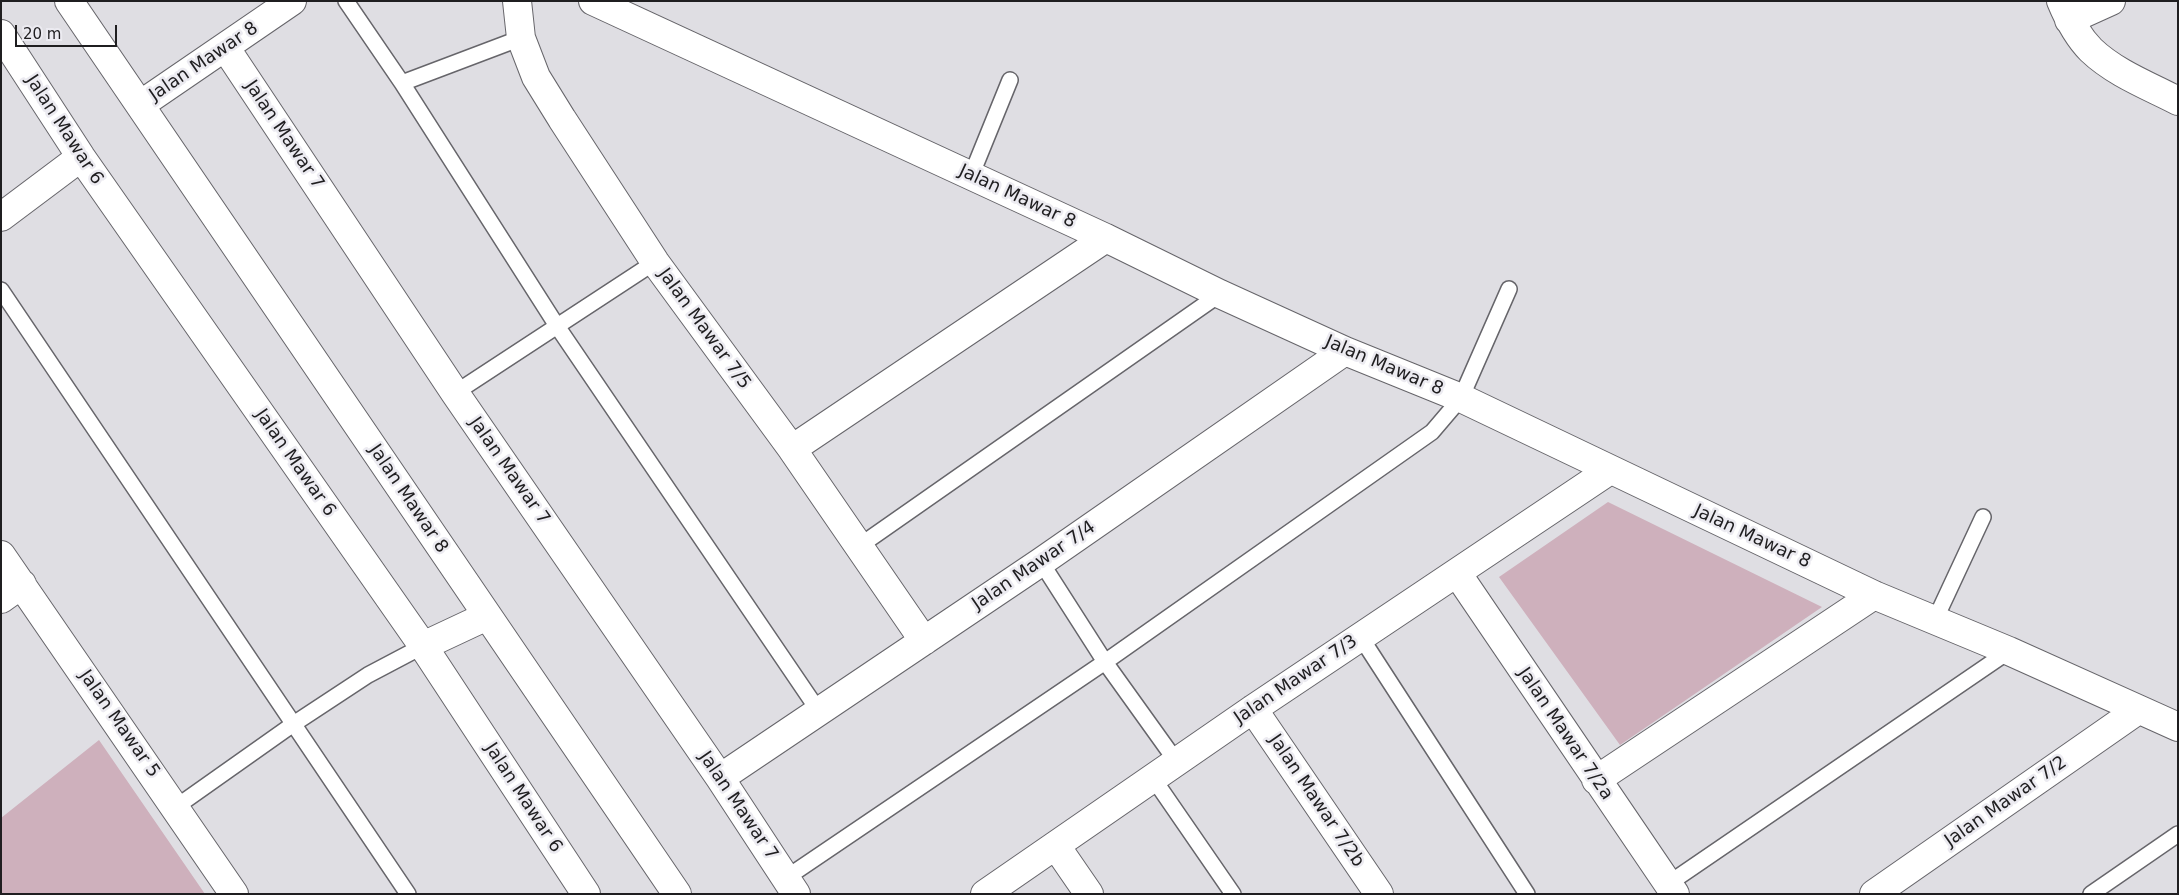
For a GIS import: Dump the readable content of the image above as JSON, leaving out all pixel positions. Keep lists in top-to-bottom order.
{
  "streets": {
    "street": [
      "Jalan Mawar 8",
      "Jalan Mawar 6",
      "Jalan Mawar 7",
      "Jalan Mawar 7/5",
      "Jalan Mawar 7/4",
      "Jalan Mawar 7/3",
      "Jalan Mawar 5",
      "Jalan Mawar 7/2a",
      "Jalan Mawar 7/2b",
      "Jalan Mawar 7/2"
    ]
  },
  "crossings": [
    ["Jalan Mawar 8", "Jalan Mawar 7"],
    ["Jalan Mawar 8", "Jalan Mawar 7/4"],
    ["Jalan Mawar 8", "Jalan Mawar 7/3"],
    ["Jalan Mawar 8", "Jalan Mawar 7/2"],
    ["Jalan Mawar 7", "Jalan Mawar 7/4"],
    ["Jalan Mawar 7/5", "Jalan Mawar 7/4"],
    ["Jalan Mawar 7/3", "Jalan Mawar 7/2a"],
    ["Jalan Mawar 7/3", "Jalan Mawar 7/2b"]
  ],
  "scale_bar": "20 m"
}
